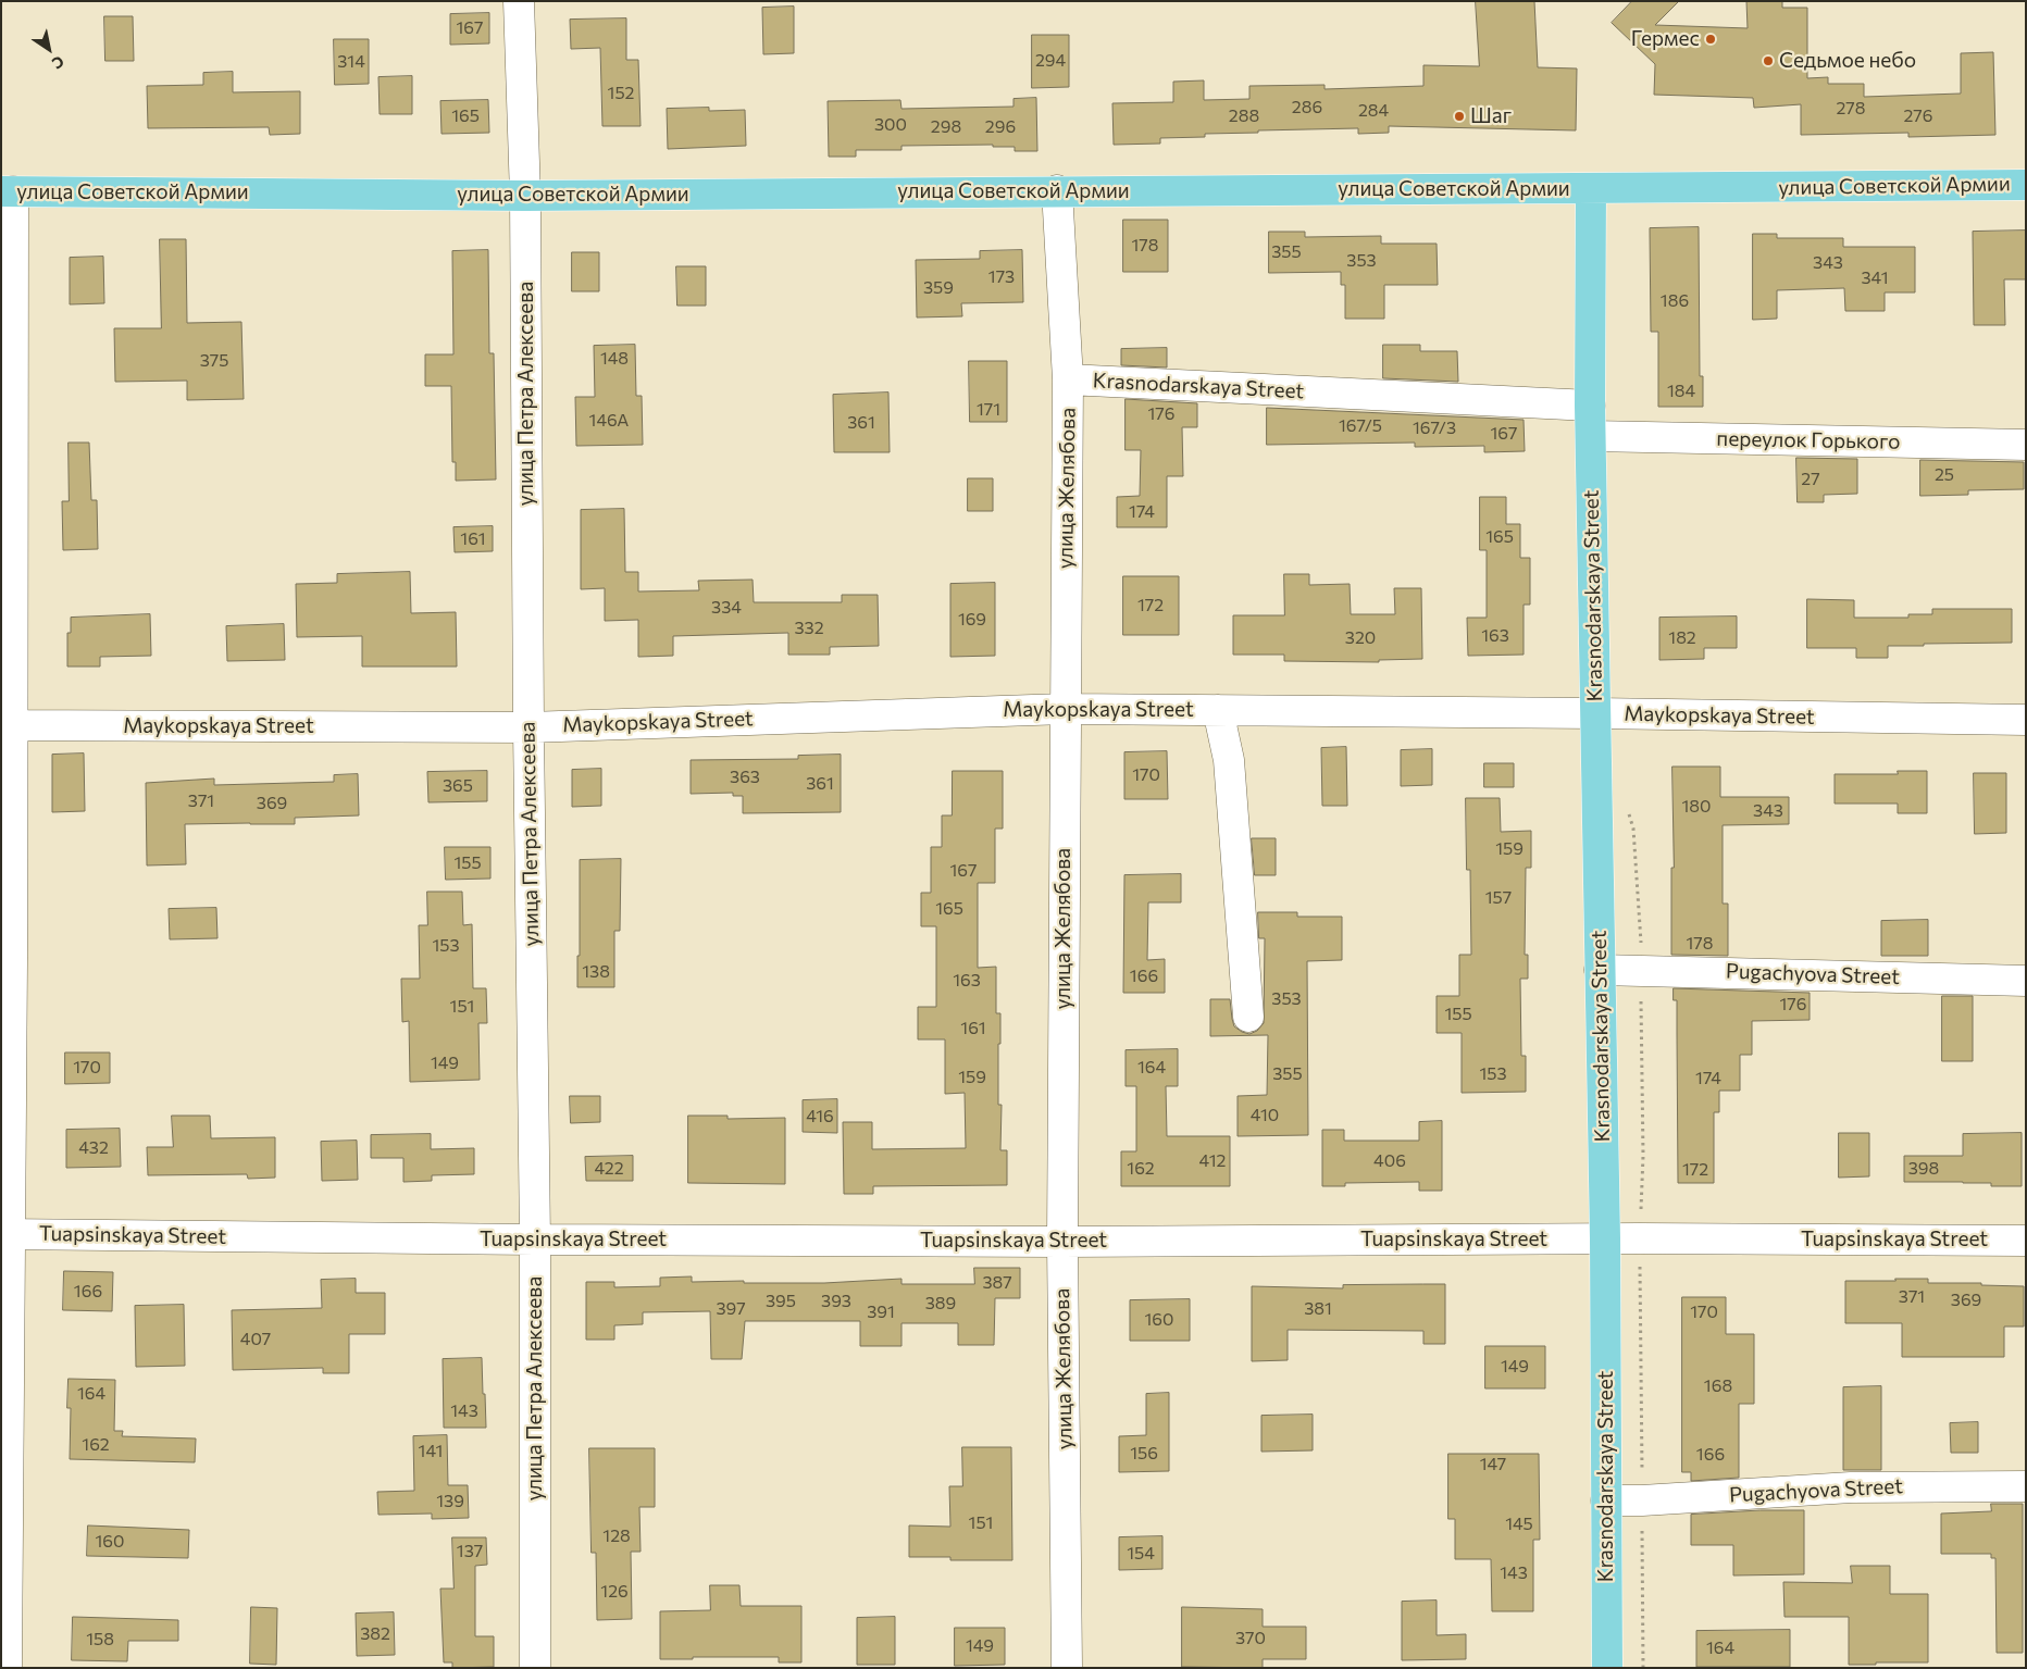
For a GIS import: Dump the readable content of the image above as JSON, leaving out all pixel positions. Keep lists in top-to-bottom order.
{
  "streets": {
    "main road": ["улица Советской Армии", "Krasnodarskaya Street"],
    "street": [
      "улица Петра Алексеева",
      "переулок Горького",
      "улица Желябова",
      "Maykopskaya Street",
      "Pugachyova Street",
      "Tuapsinskaya Street"
    ]
  },
  "crossings": [
    ["улица Советской Армии", "Krasnodarskaya Street"],
    ["улица Советской Армии", "улица Петра Алексеева"],
    ["улица Советской Армии", "улица Желябова"],
    ["Krasnodarskaya Street", "переулок Горького"],
    ["Krasnodarskaya Street", "улица Желябова"],
    ["Krasnodarskaya Street", "Maykopskaya Street"],
    ["Krasnodarskaya Street", "Pugachyova Street"],
    ["Krasnodarskaya Street", "Tuapsinskaya Street"],
    ["улица Петра Алексеева", "Maykopskaya Street"],
    ["улица Петра Алексеева", "Tuapsinskaya Street"],
    ["улица Желябова", "Maykopskaya Street"],
    ["улица Желябова", "Tuapsinskaya Street"]
  ],
  "places": ["Гермес", "Седьмое небо", "Шаг"],
  "house_numbers": [
    "167",
    "294",
    "314",
    "152",
    "286",
    "278",
    "284",
    "165",
    "288",
    "276",
    "300",
    "298",
    "296",
    "178",
    "355",
    "353",
    "343",
    "173",
    "341",
    "359",
    "186",
    "148",
    "375",
    "184",
    "171",
    "176",
    "146А",
    "361",
    "167/5",
    "167/3",
    "167",
    "25",
    "27",
    "174",
    "165",
    "161",
    "172",
    "334",
    "169",
    "332",
    "163",
    "320",
    "182",
    "170",
    "363",
    "361",
    "365",
    "371",
    "369",
    "180",
    "343",
    "159",
    "155",
    "167",
    "157",
    "165",
    "178",
    "153",
    "138",
    "166",
    "163",
    "353",
    "176",
    "151",
    "155",
    "161",
    "149",
    "170",
    "164",
    "355",
    "153",
    "159",
    "174",
    "410",
    "416",
    "432",
    "412",
    "406",
    "422",
    "162",
    "398",
    "172",
    "387",
    "166",
    "371",
    "369",
    "395",
    "393",
    "389",
    "397",
    "381",
    "391",
    "170",
    "160",
    "407",
    "149",
    "168",
    "164",
    "143",
    "162",
    "141",
    "156",
    "166",
    "147",
    "139",
    "151",
    "145",
    "128",
    "160",
    "137",
    "154",
    "143",
    "126",
    "382",
    "370",
    "158",
    "149",
    "164"
  ],
  "north": "bottom right"
}
